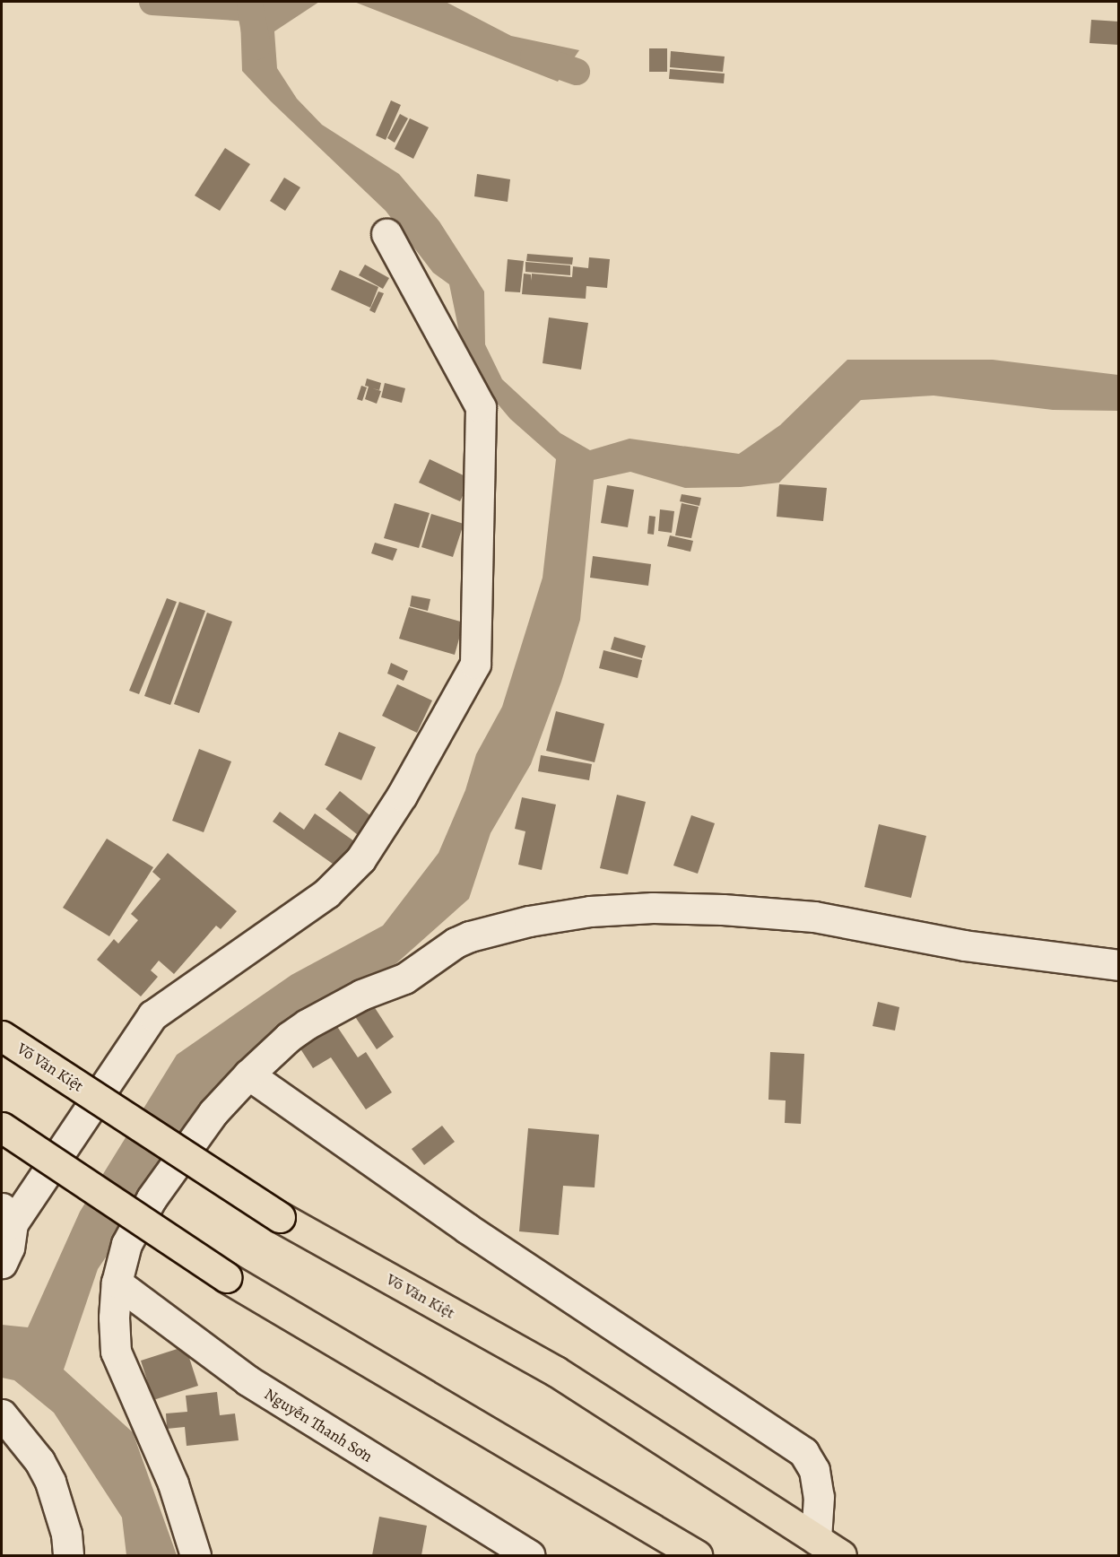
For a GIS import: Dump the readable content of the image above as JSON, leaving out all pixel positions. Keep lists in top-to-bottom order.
{
  "streets": {
    "main road": ["Võ Văn Kiệt"],
    "street": ["Nguyễn Thanh Sơn"]
  }
}
